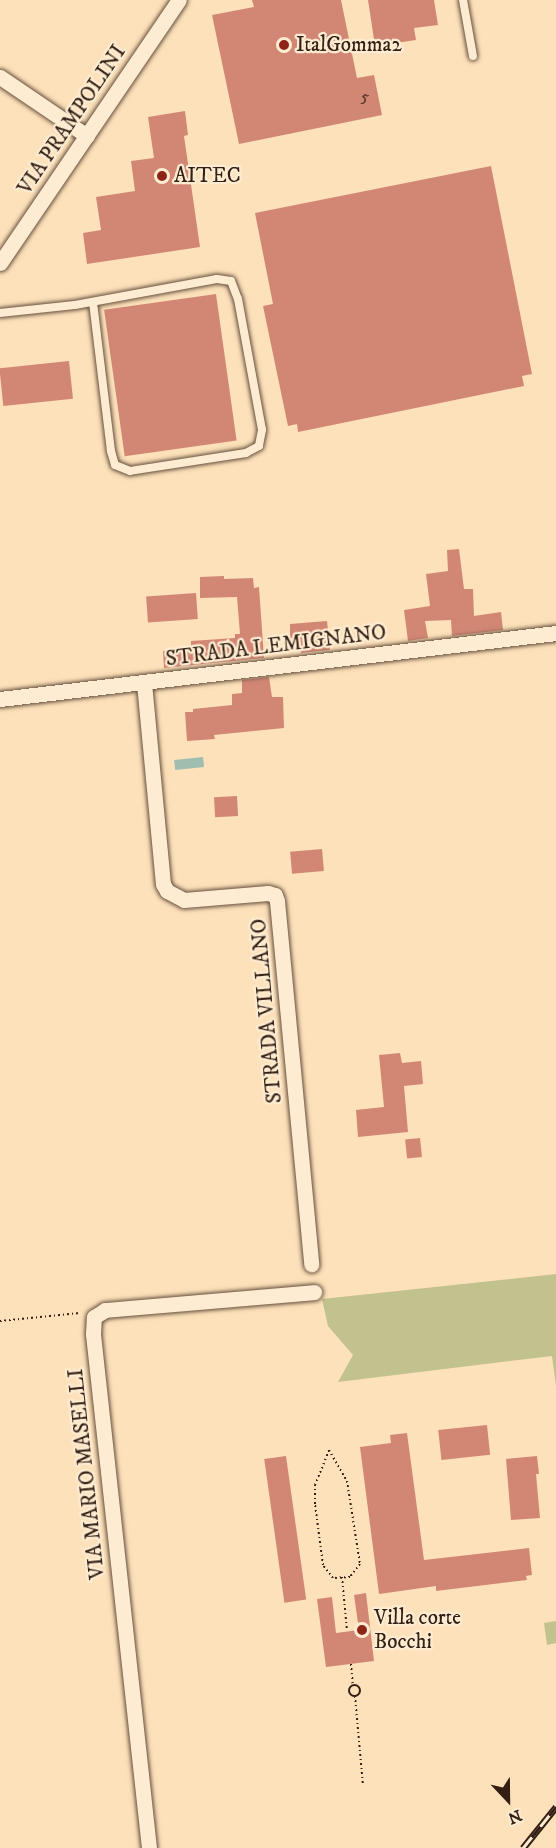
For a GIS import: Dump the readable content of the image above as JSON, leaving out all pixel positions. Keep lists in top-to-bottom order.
{
  "streets": {
    "street": [
      "VIA PRAMPOLINI",
      "STRADA LEMIGNANO",
      "STRADA VILLANO",
      "VIA MARIO MASELLI"
    ]
  },
  "crossings": [
    ["STRADA LEMIGNANO", "STRADA VILLANO"]
  ],
  "places": ["ItalGomma2", "AITEC", "Villa corte Bocchi"],
  "house_numbers": ["5"],
  "north": "bottom"
}
